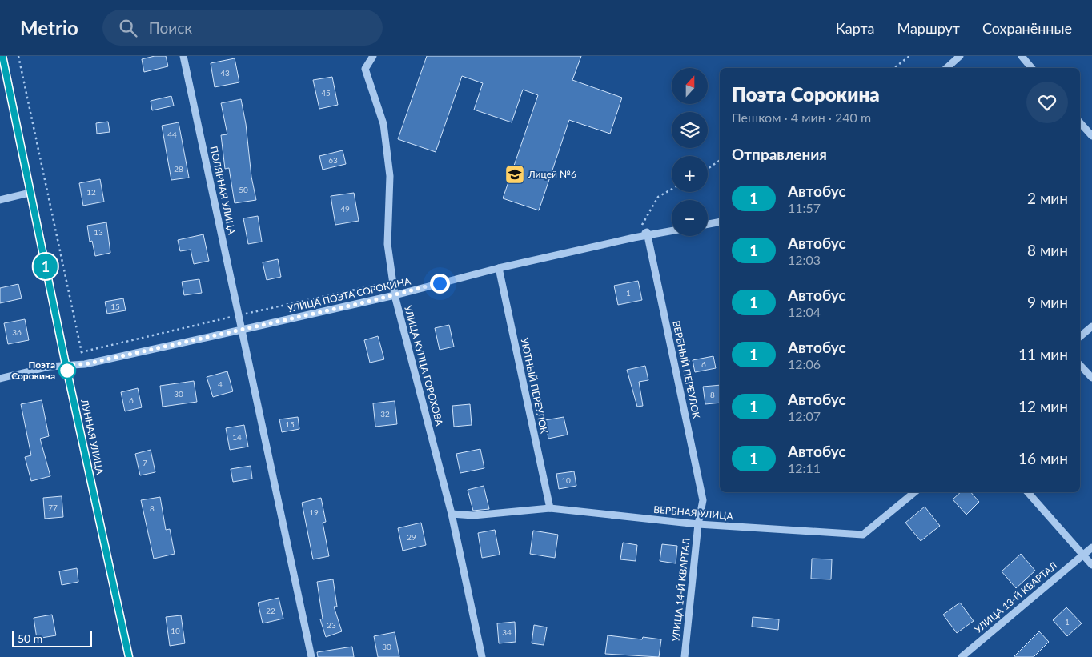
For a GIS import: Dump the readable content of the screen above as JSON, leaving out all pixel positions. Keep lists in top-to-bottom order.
{
  "streets": {
    "street": [
      "ПОЛЯРНАЯ УЛИЦА",
      "УЛИЦА ПОЭТА СОРОКИНА",
      "УЛИЦА КУПЦА ГОРОХОВА",
      "ВЕРБНЫЙ ПЕРЕУЛОК",
      "УЮТНЫЙ ПЕРЕУЛОК",
      "ЛУННАЯ УЛИЦА",
      "ВЕРБНАЯ УЛИЦА",
      "УЛИЦА 14-Й КВАРТАЛ",
      "УЛИЦА 13-Й КВАРТАЛ"
    ]
  },
  "crossings": [
    ["ПОЛЯРНАЯ УЛИЦА", "УЛИЦА ПОЭТА СОРОКИНА"],
    ["УЛИЦА ПОЭТА СОРОКИНА", "УЛИЦА КУПЦА ГОРОХОВА"],
    ["УЛИЦА ПОЭТА СОРОКИНА", "ВЕРБНЫЙ ПЕРЕУЛОК"],
    ["УЛИЦА ПОЭТА СОРОКИНА", "УЮТНЫЙ ПЕРЕУЛОК"],
    ["УЛИЦА ПОЭТА СОРОКИНА", "ЛУННАЯ УЛИЦА"],
    ["УЛИЦА КУПЦА ГОРОХОВА", "ВЕРБНАЯ УЛИЦА"],
    ["ВЕРБНЫЙ ПЕРЕУЛОК", "ВЕРБНАЯ УЛИЦА"],
    ["ВЕРБНЫЙ ПЕРЕУЛОК", "УЛИЦА 14-Й КВАРТАЛ"],
    ["УЮТНЫЙ ПЕРЕУЛОК", "ВЕРБНАЯ УЛИЦА"],
    ["ВЕРБНАЯ УЛИЦА", "УЛИЦА 14-Й КВАРТАЛ"]
  ],
  "places": {
    "school or university": ["Лицей №6"],
    "other": ["Поэта Сорокина"]
  },
  "lines": ["bus line 1"],
  "house_numbers": [
    "43",
    "45",
    "44",
    "63",
    "28",
    "50",
    "12",
    "49",
    "13",
    "1",
    "15",
    "36",
    "6",
    "4",
    "30",
    "8",
    "6",
    "32",
    "15",
    "14",
    "7",
    "10",
    "77",
    "8",
    "19",
    "29",
    "22",
    "1",
    "23",
    "10",
    "34",
    "30"
  ],
  "scale_bar": "50 m",
  "north": "top",
  "page": {
    "header": "Metrio",
    "search": "Поиск",
    "nav": ["Карта", "Маршрут", "Сохранённые"],
    "on_map": "1",
    "map_buttons": ["+", "−"],
    "heading": [
      ["Поэта Сорокина", "Пешком · 4 мин · 240 m"],
      "Отправления"
    ],
    "list": [
      {
        "mark": "1",
        "name": "Автобус",
        "note": "11:57",
        "value": "2 мин"
      },
      {
        "mark": "1",
        "name": "Автобус",
        "note": "12:03",
        "value": "8 мин"
      },
      {
        "mark": "1",
        "name": "Автобус",
        "note": "12:04",
        "value": "9 мин"
      },
      {
        "mark": "1",
        "name": "Автобус",
        "note": "12:06",
        "value": "11 мин"
      },
      {
        "mark": "1",
        "name": "Автобус",
        "note": "12:07",
        "value": "12 мин"
      },
      {
        "mark": "1",
        "name": "Автобус",
        "note": "12:11",
        "value": "16 мин"
      }
    ],
    "scale": "50 m"
  }
}
